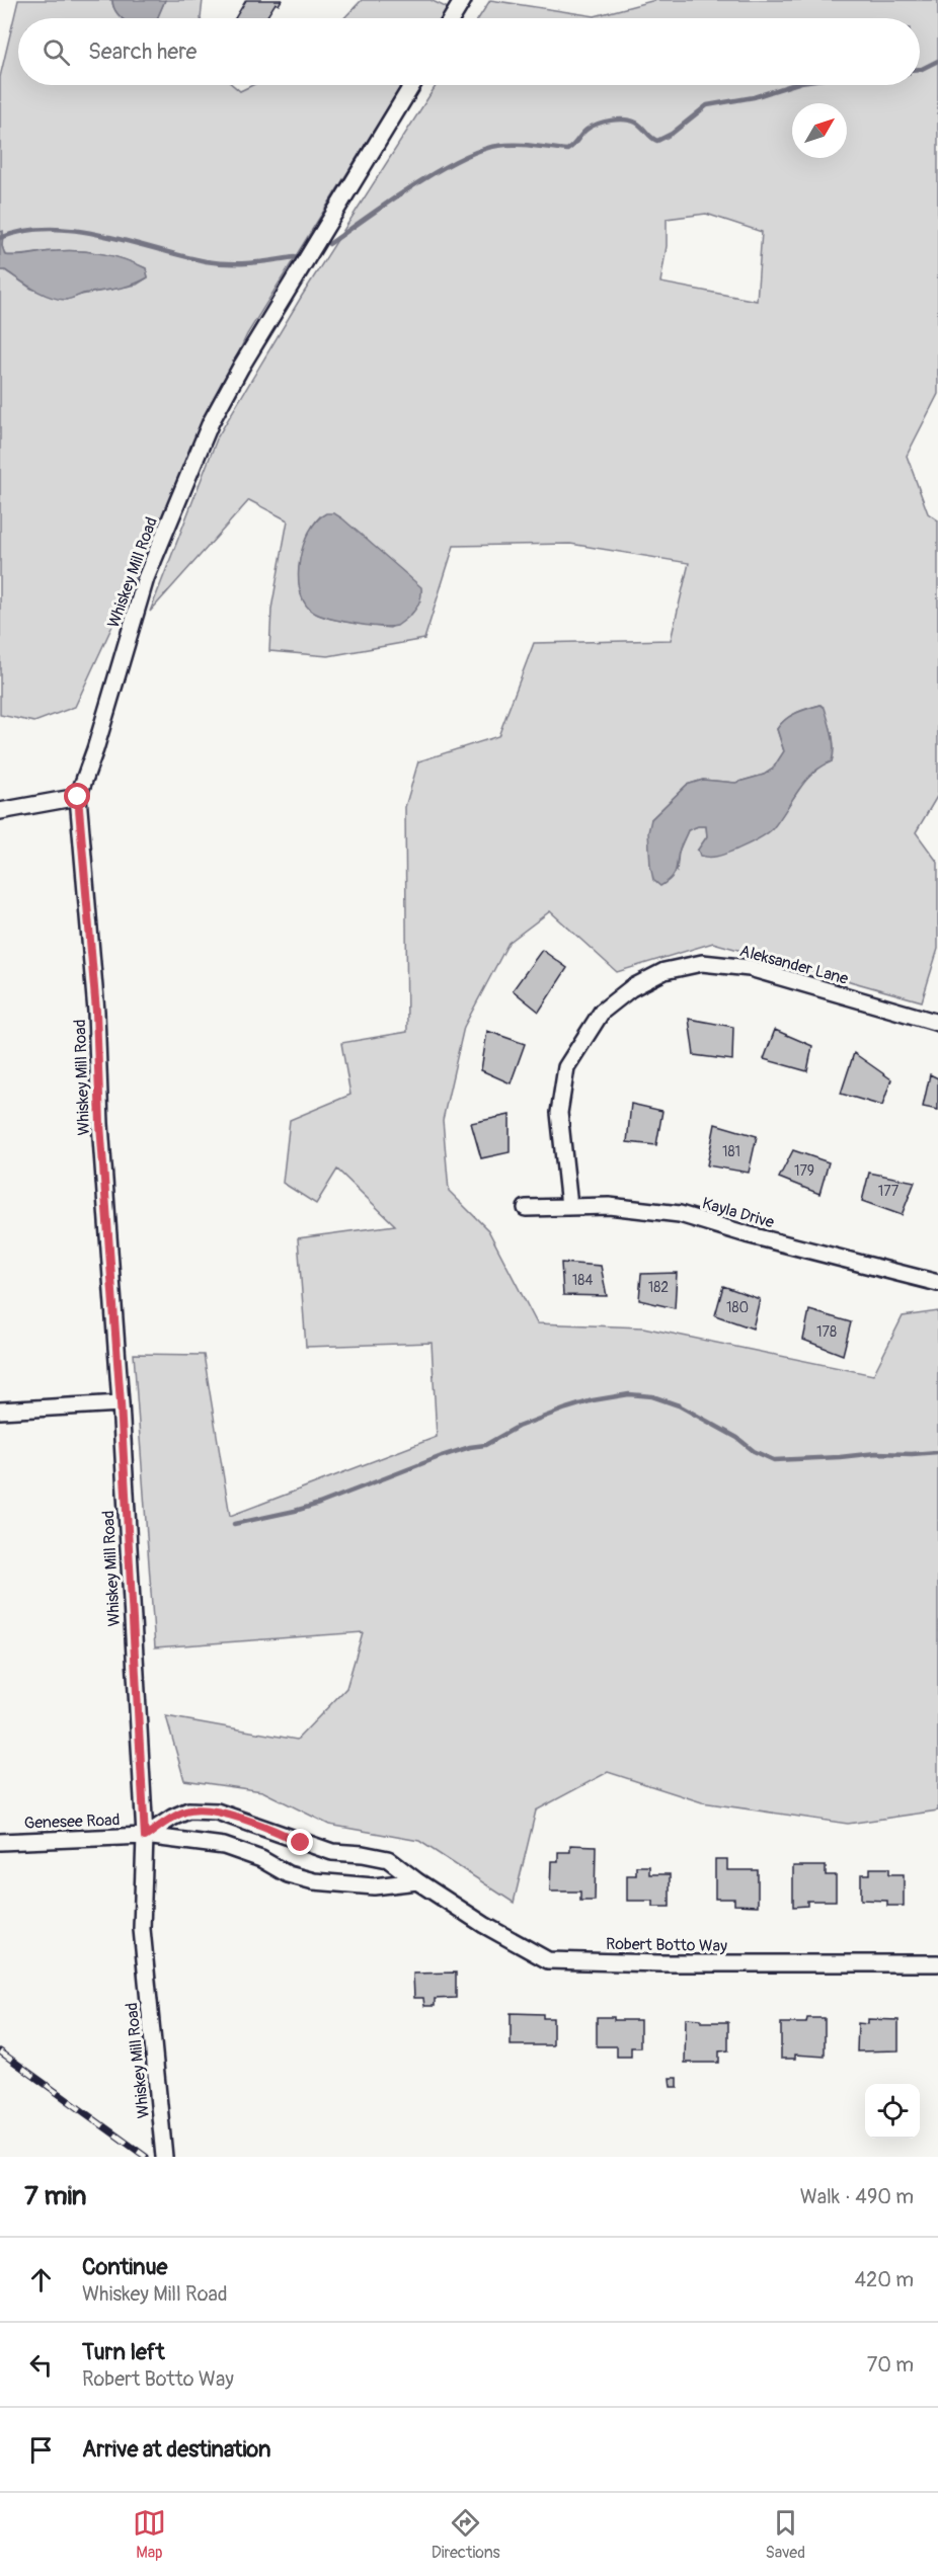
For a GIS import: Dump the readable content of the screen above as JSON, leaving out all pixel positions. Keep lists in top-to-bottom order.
{
  "streets": {
    "street": [
      "Whiskey Mill Road",
      "Aleksander Lane",
      "Kayla Drive",
      "Genesee Road",
      "Robert Botto Way"
    ]
  },
  "crossings": [
    ["Whiskey Mill Road", "Genesee Road"],
    ["Whiskey Mill Road", "Robert Botto Way"],
    ["Aleksander Lane", "Kayla Drive"],
    ["Genesee Road", "Robert Botto Way"]
  ],
  "house_numbers": [
    "181",
    "179",
    "177",
    "184",
    "182",
    "180",
    "178"
  ],
  "north": "top right",
  "page": {
    "search": "Search here",
    "heading": ["7 min", "Walk · 490 m"],
    "list": [
      ["Continue", "Whiskey Mill Road", "420 m"],
      ["Turn left", "Robert Botto Way", "70 m"],
      "Arrive at destination"
    ],
    "nav": ["Map", "Directions", "Saved"]
  }
}
